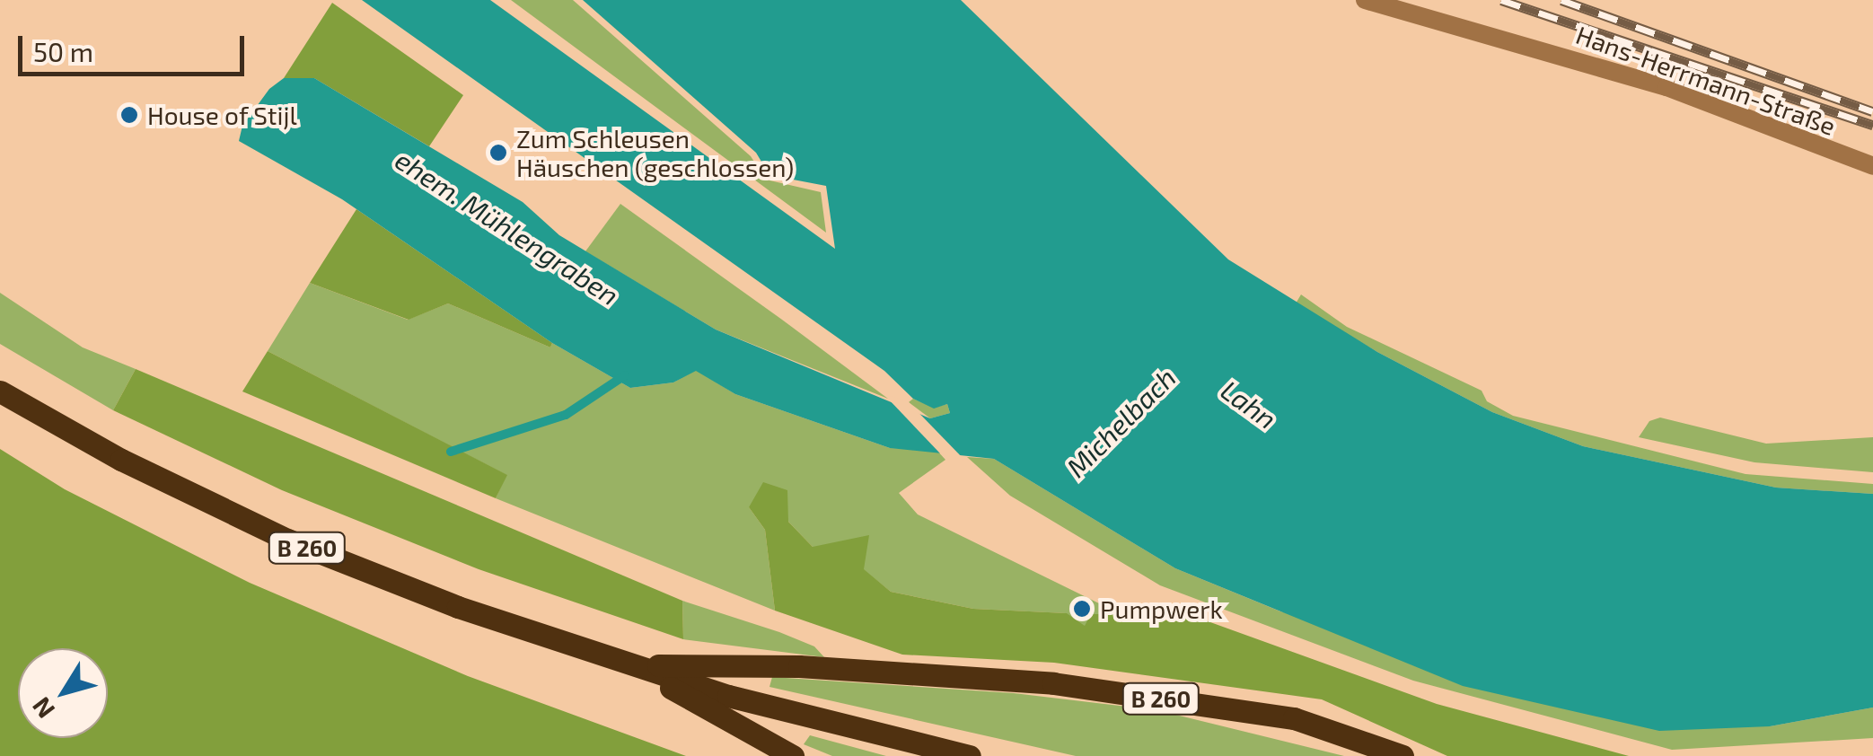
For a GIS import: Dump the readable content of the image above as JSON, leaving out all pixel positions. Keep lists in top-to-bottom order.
{
  "streets": {
    "main road": ["B 260"],
    "street": ["Hans-Herrmann-Straße"]
  },
  "water": ["ehem. Mühlengraben", "Lahn", "Michelbach"],
  "places": ["House of Stijl", "Zum Schleusen Häuschen (geschlossen)", "Pumpwerk"],
  "scale_bar": "50 m",
  "north": "bottom left"
}
